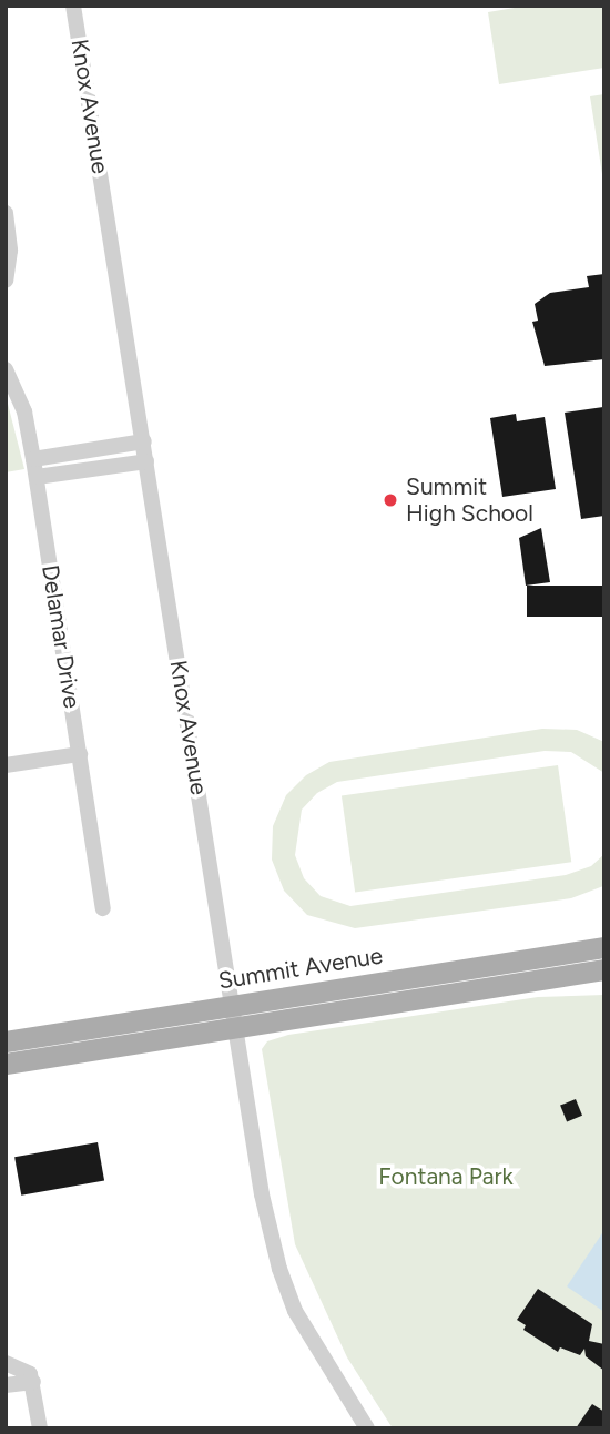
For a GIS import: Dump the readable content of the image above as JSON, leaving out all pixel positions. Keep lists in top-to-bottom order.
{
  "streets": {
    "main road": ["Summit Avenue"],
    "street": ["Knox Avenue", "Delamar Drive"]
  },
  "crossings": [
    ["Knox Avenue", "Summit Avenue"]
  ],
  "parks": ["Fontana Park"],
  "places": ["Summit High School"]
}
